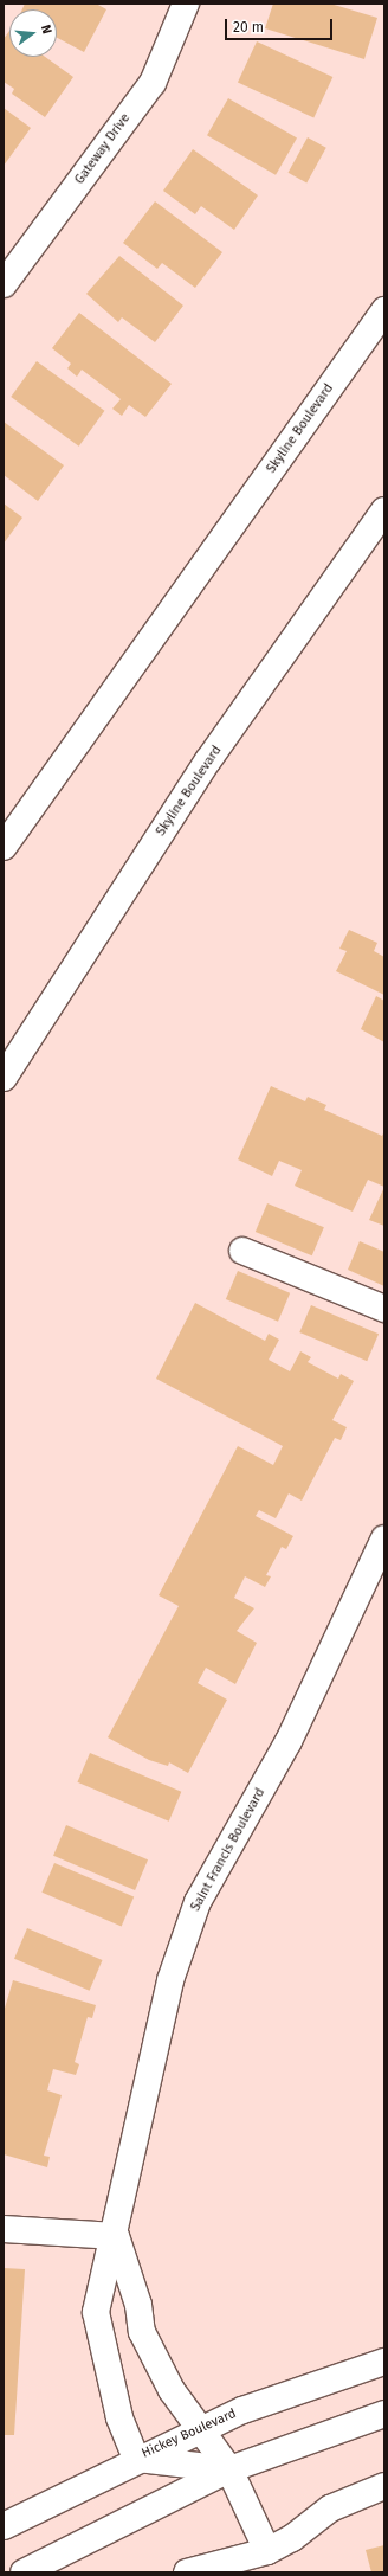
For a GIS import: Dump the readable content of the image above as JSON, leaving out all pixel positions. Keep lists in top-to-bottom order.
{
  "streets": {
    "main road": [
      "Gateway Drive",
      "Skyline Boulevard",
      "Saint Francis Boulevard",
      "Hickey Boulevard"
    ]
  },
  "crossings": [
    ["Saint Francis Boulevard", "Hickey Boulevard"]
  ],
  "scale_bar": "20 m",
  "north": "right"
}
